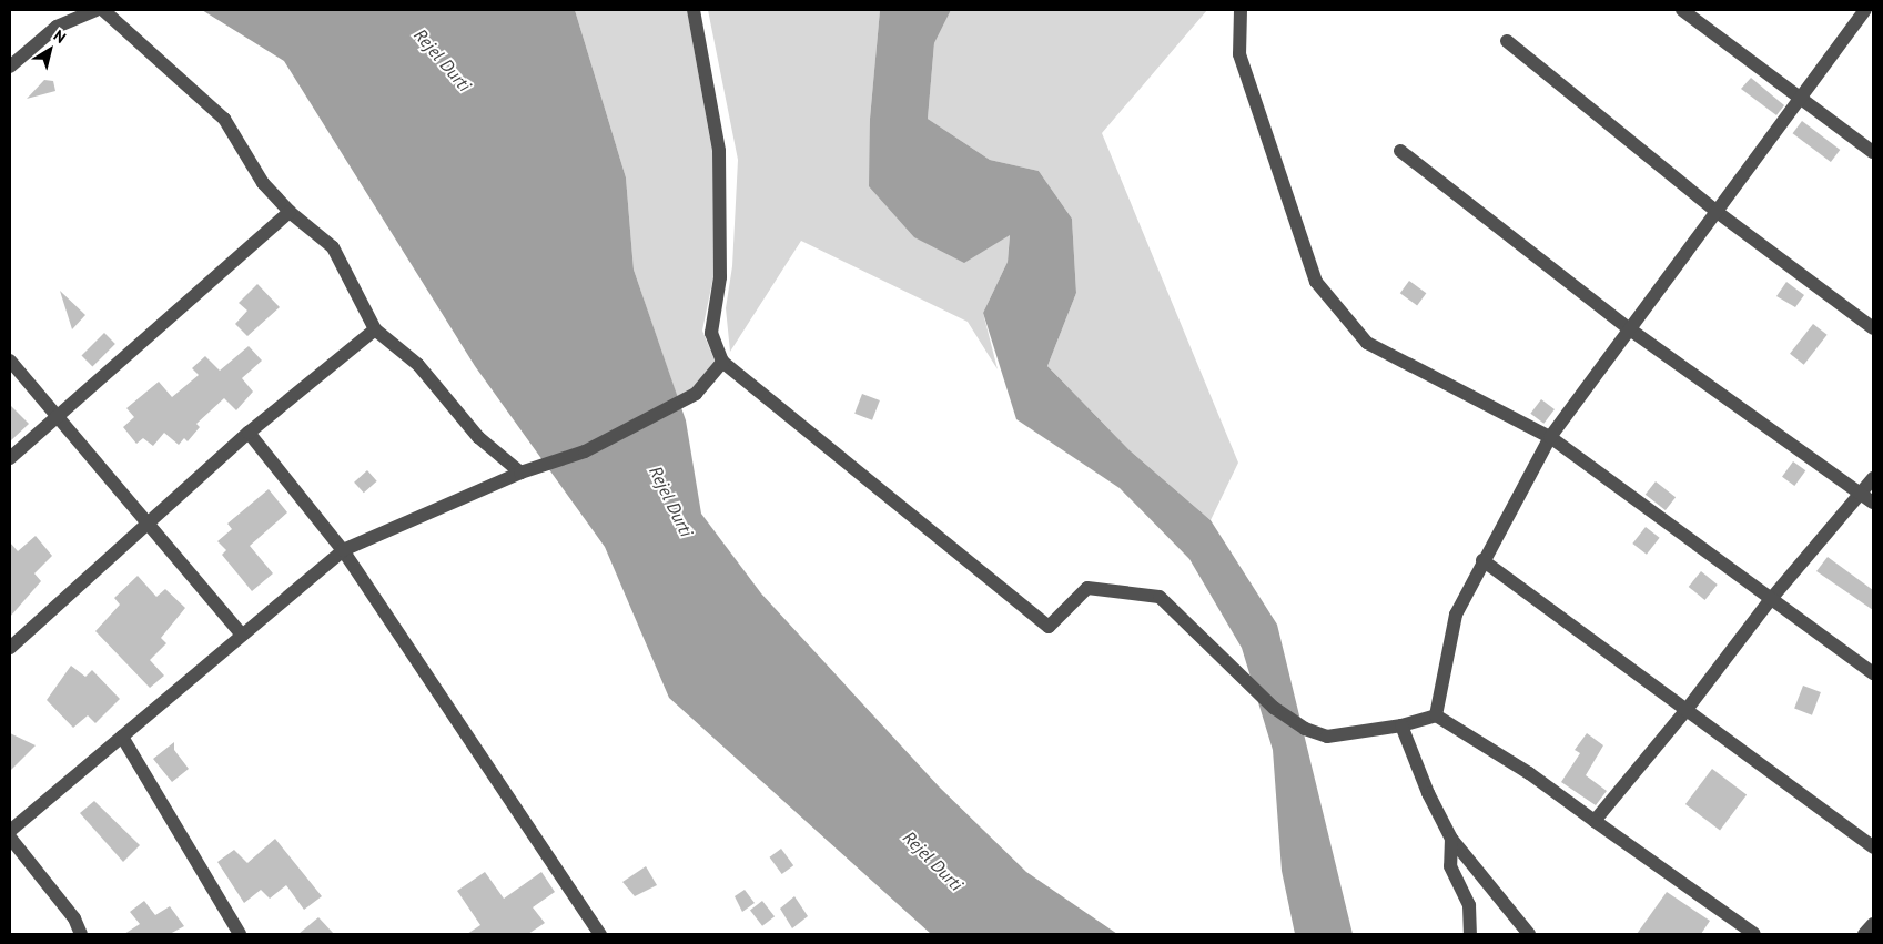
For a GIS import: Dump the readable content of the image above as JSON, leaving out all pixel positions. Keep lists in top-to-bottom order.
{
  "water": ["Rejel Durti"],
  "north": "top right"
}
